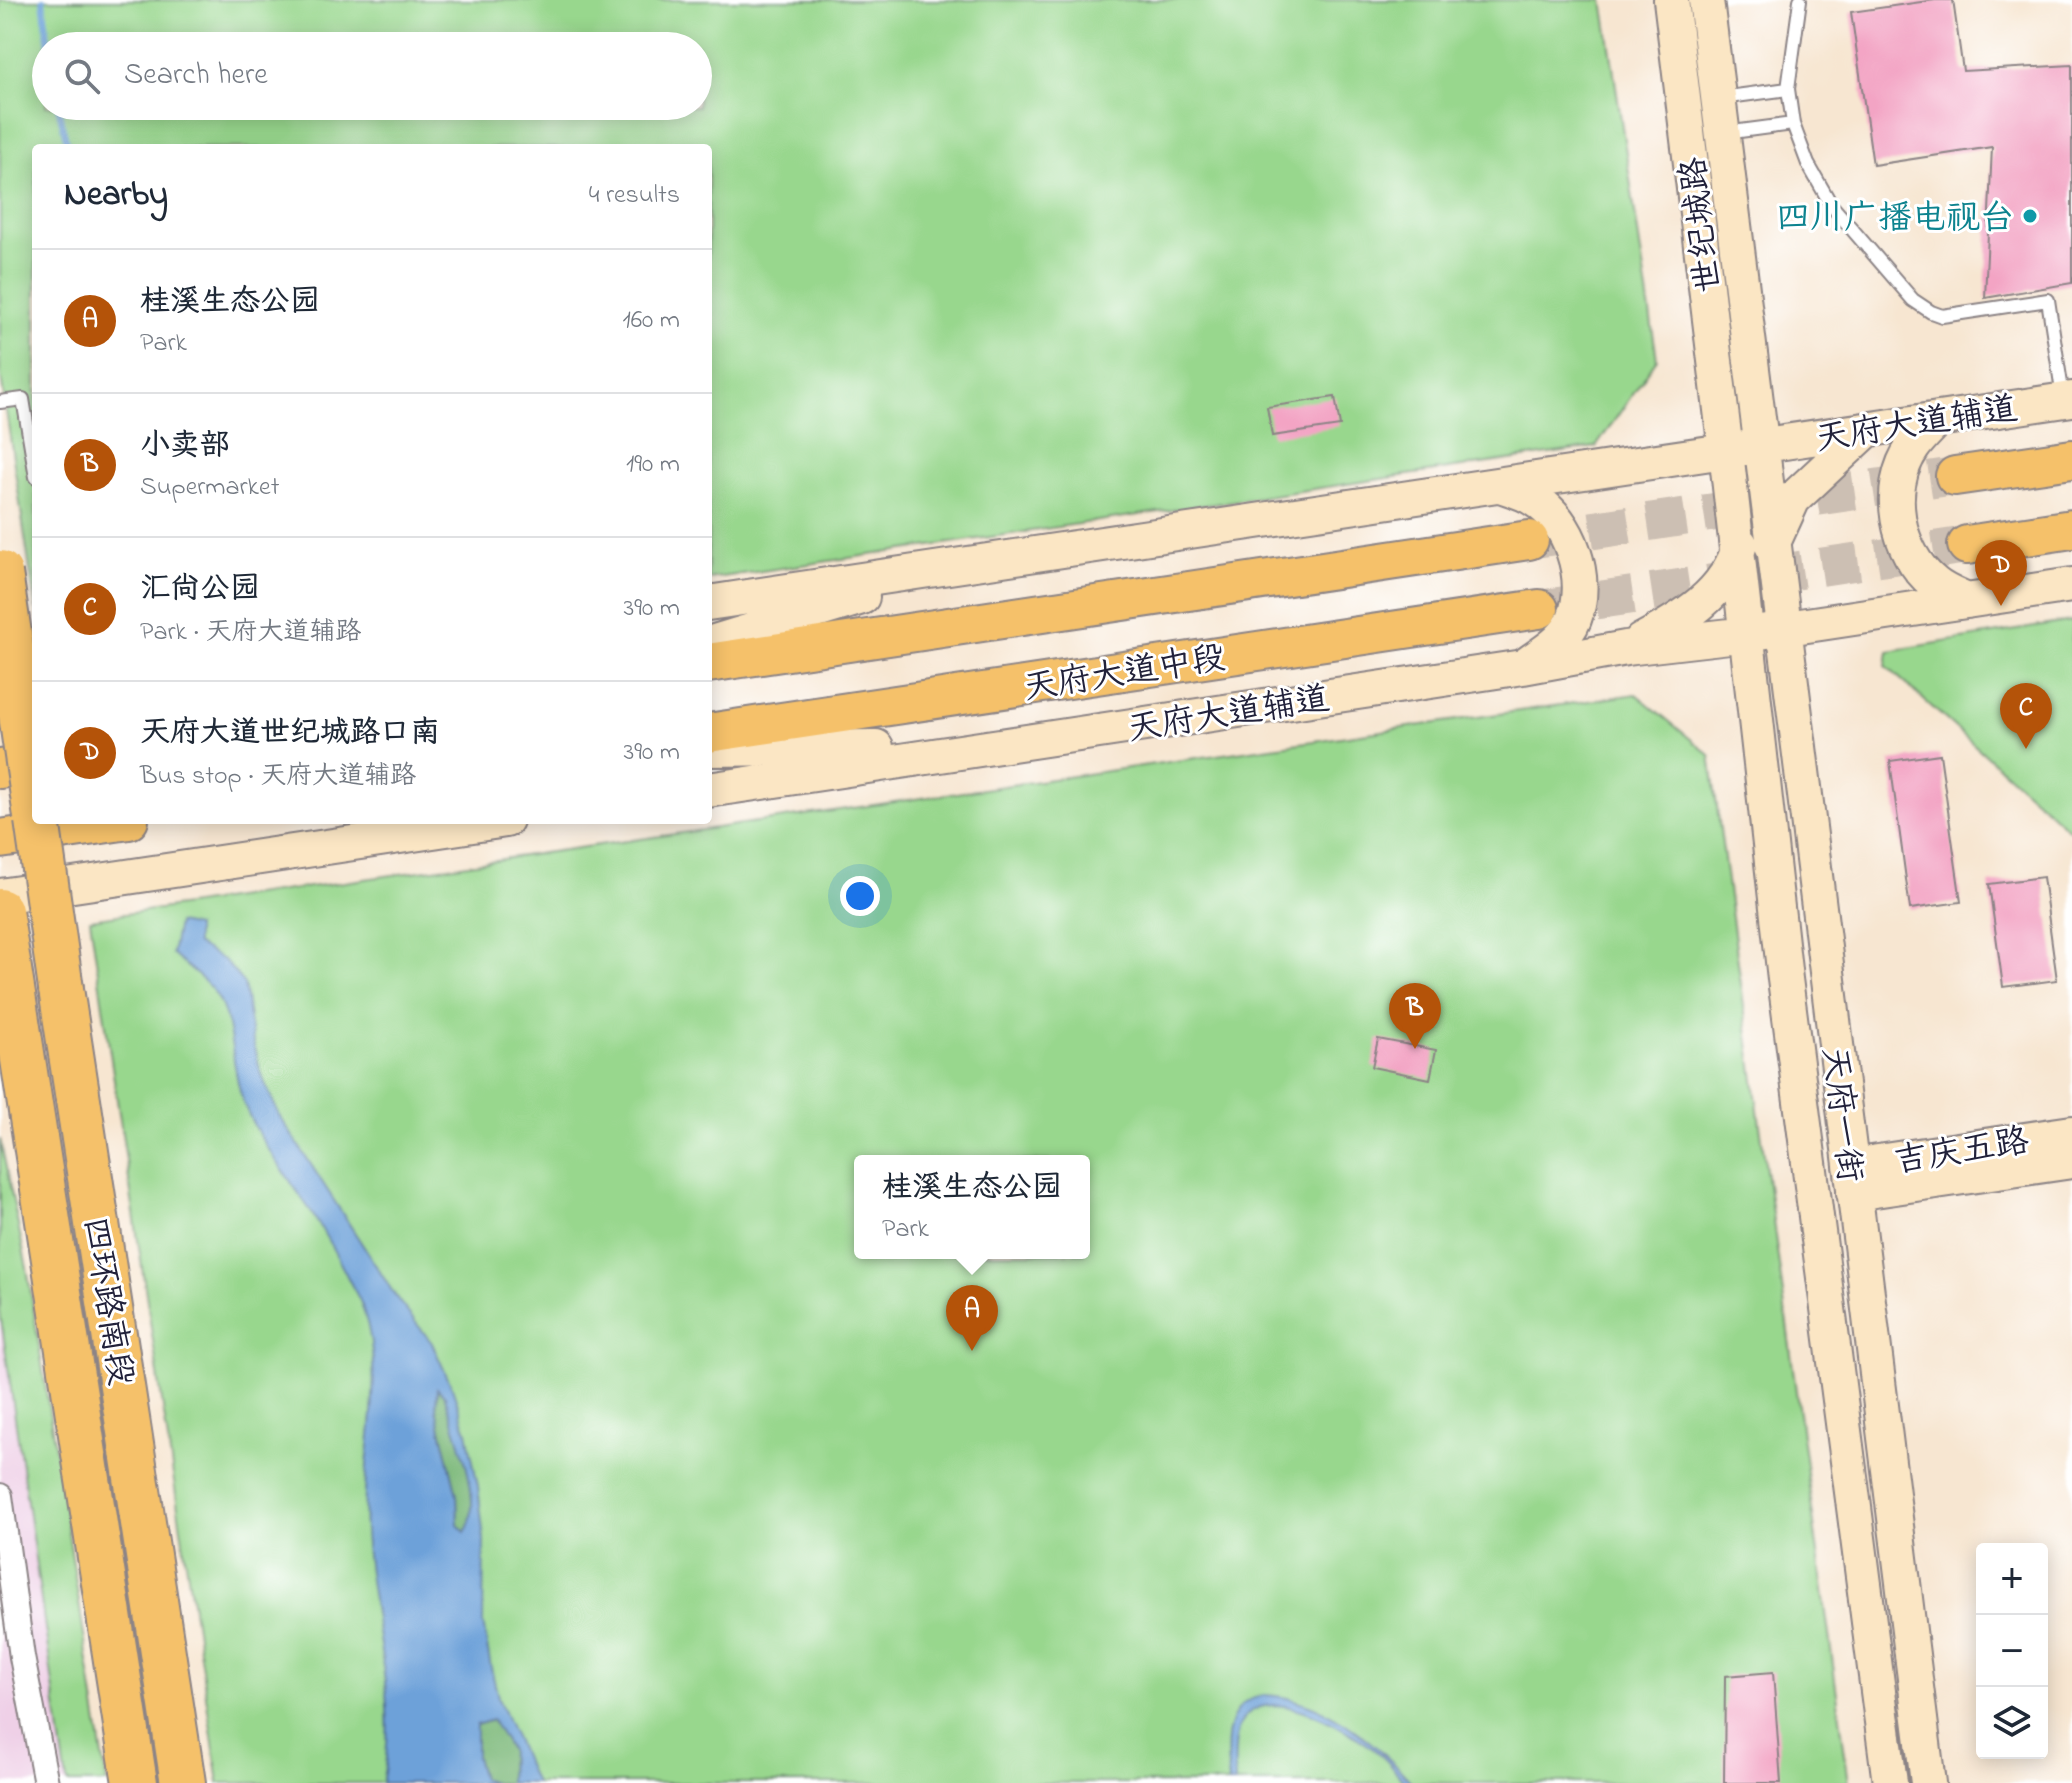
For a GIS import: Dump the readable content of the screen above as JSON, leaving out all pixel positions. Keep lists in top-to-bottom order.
{
  "streets": {
    "highway": ["四环路南段"],
    "main road": ["天府大道中段"],
    "street": [
      "世纪城路",
      "天府大道辅道",
      "天府一街",
      "吉庆五路"
    ]
  },
  "crossings": [
    ["世纪城路", "天府大道辅道"],
    ["世纪城路", "天府一街"],
    ["天府大道辅道", "天府一街"],
    ["天府一街", "吉庆五路"]
  ],
  "places": ["四川广播电视台"],
  "page": {
    "search": "Search here",
    "heading": ["Nearby", "4 results"],
    "list": [
      {
        "mark": "A",
        "name": "桂溪生态公园",
        "note": "Park",
        "value": "160 m"
      },
      {
        "mark": "B",
        "name": "小卖部",
        "note": "Supermarket",
        "value": "190 m"
      },
      {
        "mark": "C",
        "name": "汇尚公园",
        "note": "Park · 天府大道辅路",
        "value": "390 m"
      },
      {
        "mark": "D",
        "name": "天府大道世纪城路口南",
        "note": "Bus stop · 天府大道辅路",
        "value": "390 m"
      }
    ],
    "pins": [
      "D",
      "C",
      "B",
      "A"
    ],
    "popup": ["桂溪生态公园", "Park"],
    "map_buttons": ["+", "−"]
  }
}
